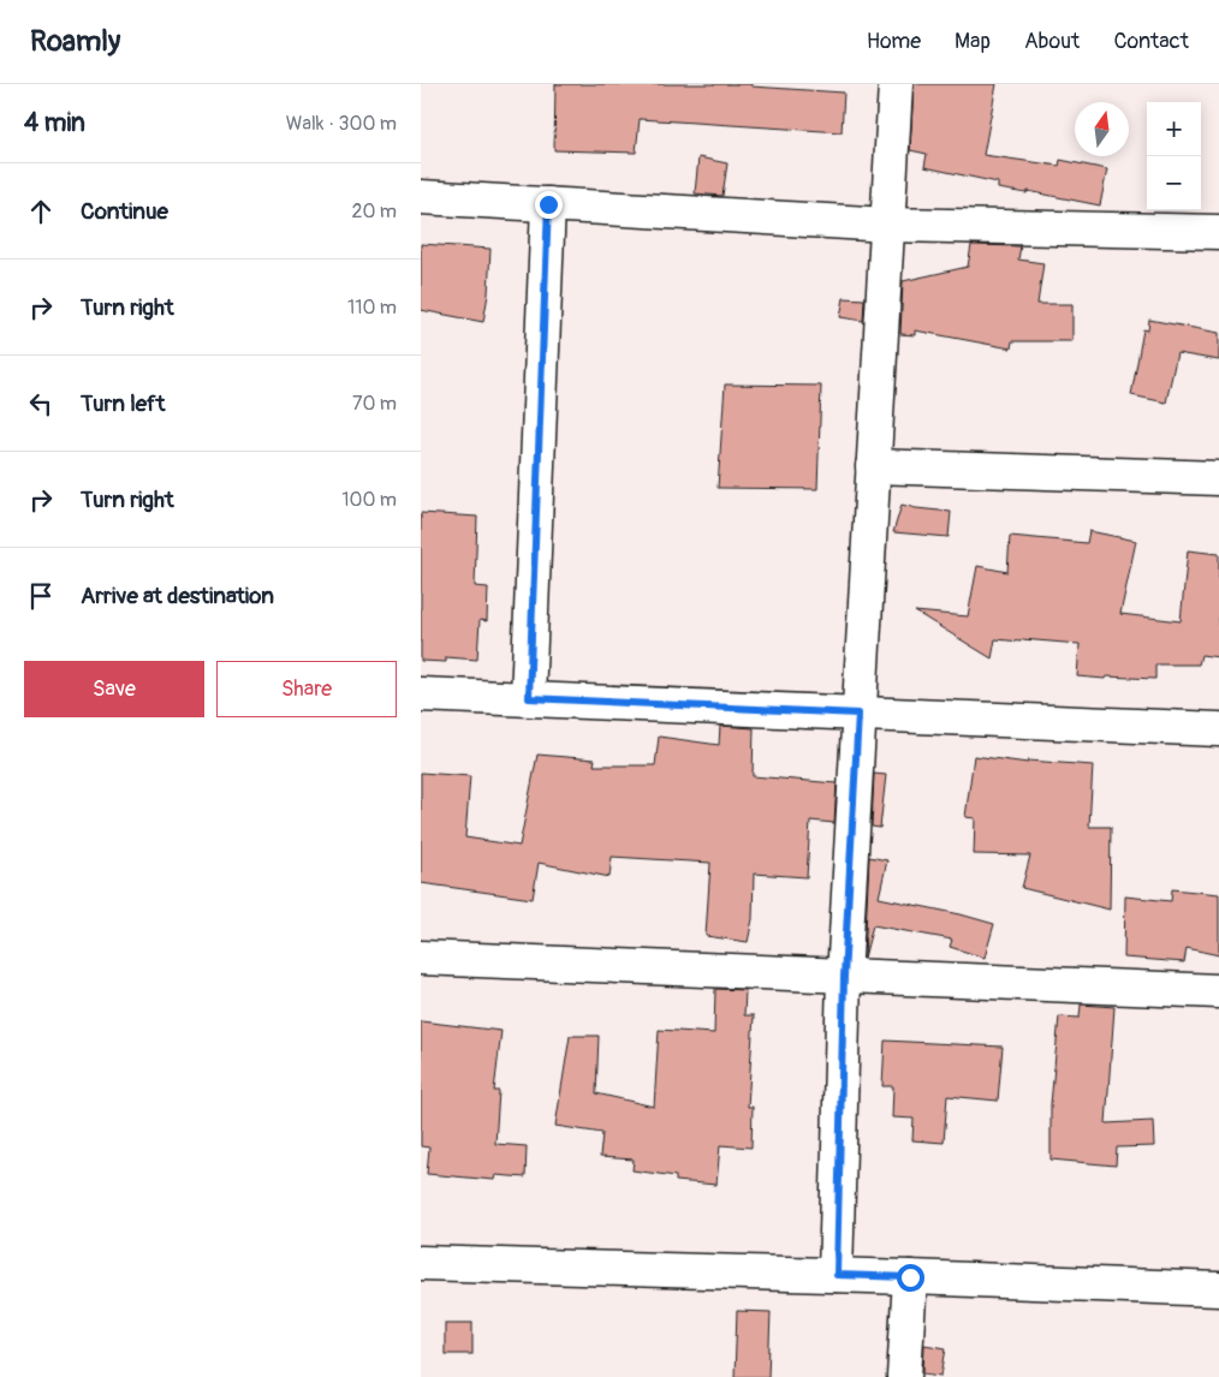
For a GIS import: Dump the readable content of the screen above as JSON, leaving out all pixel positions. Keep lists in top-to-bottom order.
{
  "north": "top",
  "page": {
    "header": "Roamly",
    "nav": [
      "Home",
      "Map",
      "About",
      "Contact"
    ],
    "heading": ["4 min", "Walk · 300 m"],
    "map_buttons": ["+", "−"],
    "list": [
      ["Continue", "20 m"],
      ["Turn right", "110 m"],
      ["Turn left", "70 m"],
      ["Turn right", "100 m"],
      "Arrive at destination"
    ],
    "buttons": ["Save", "Share"]
  }
}
